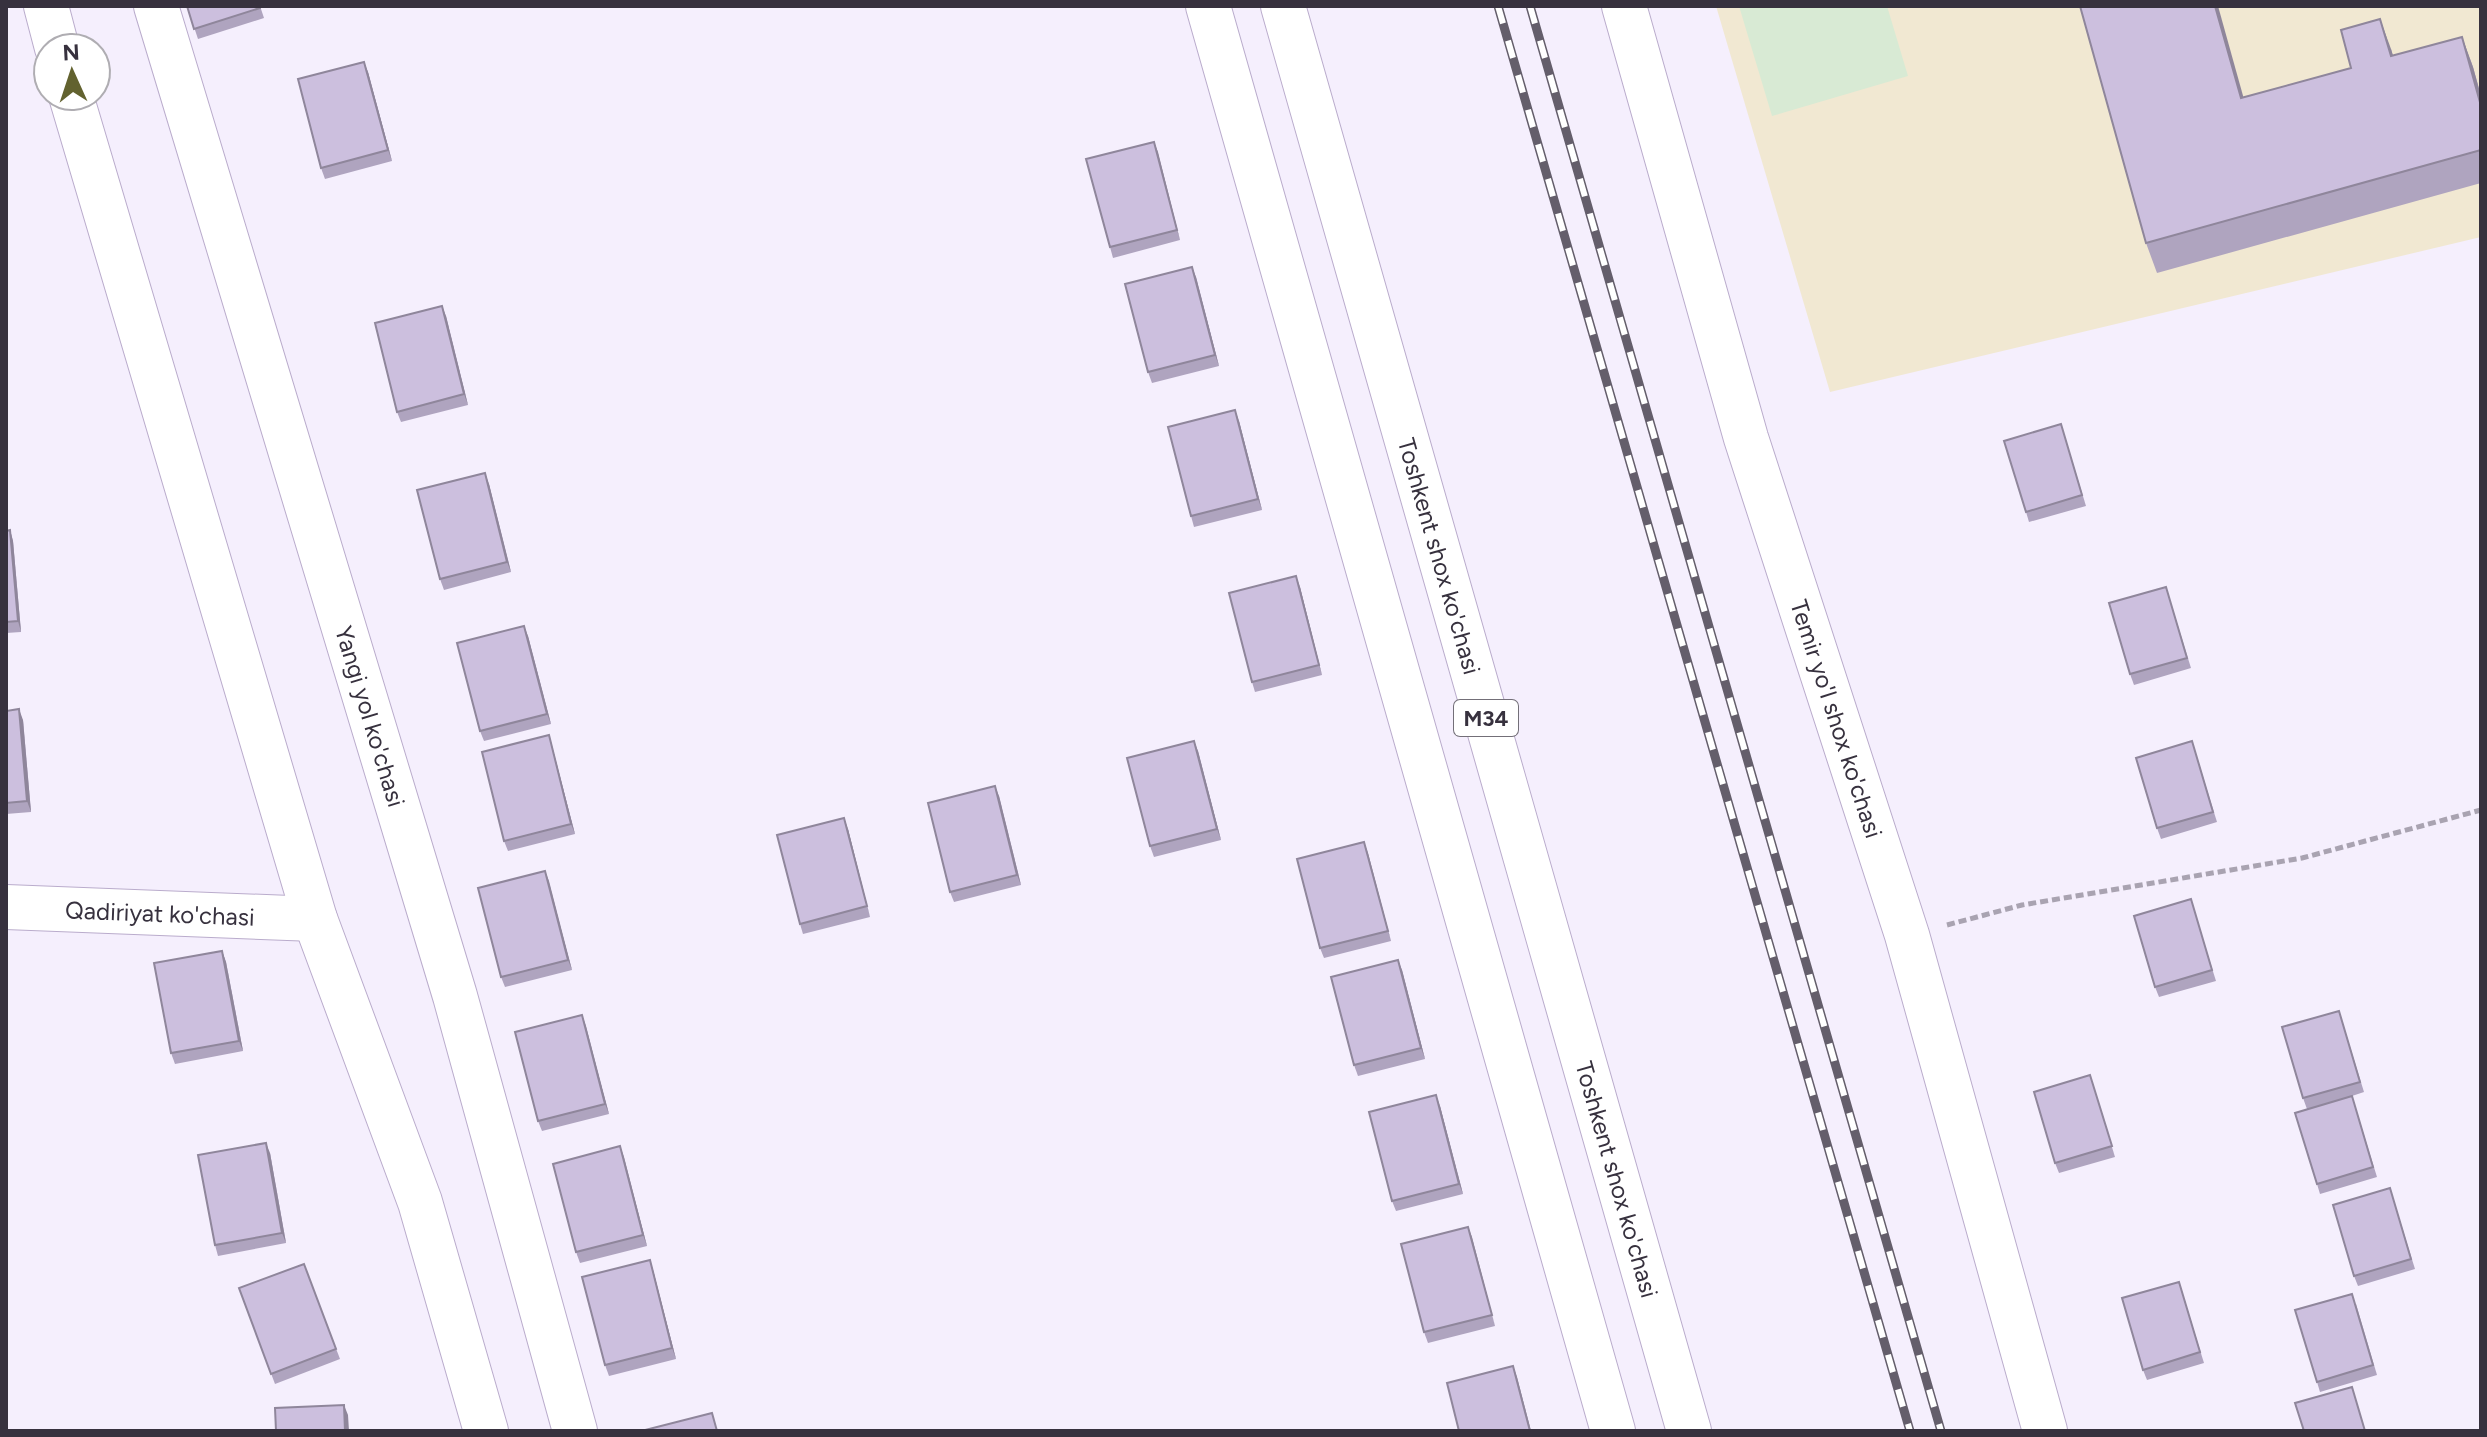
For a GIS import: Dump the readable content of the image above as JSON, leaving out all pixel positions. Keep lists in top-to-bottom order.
{
  "streets": {
    "main road": [
      "Toshkent shox ko'chasi",
      "Yangi yol ko'chasi",
      "M34",
      "Temir yo'l shox ko'chasi",
      "Qadiriyat ko'chasi"
    ]
  },
  "north": "top"
}
